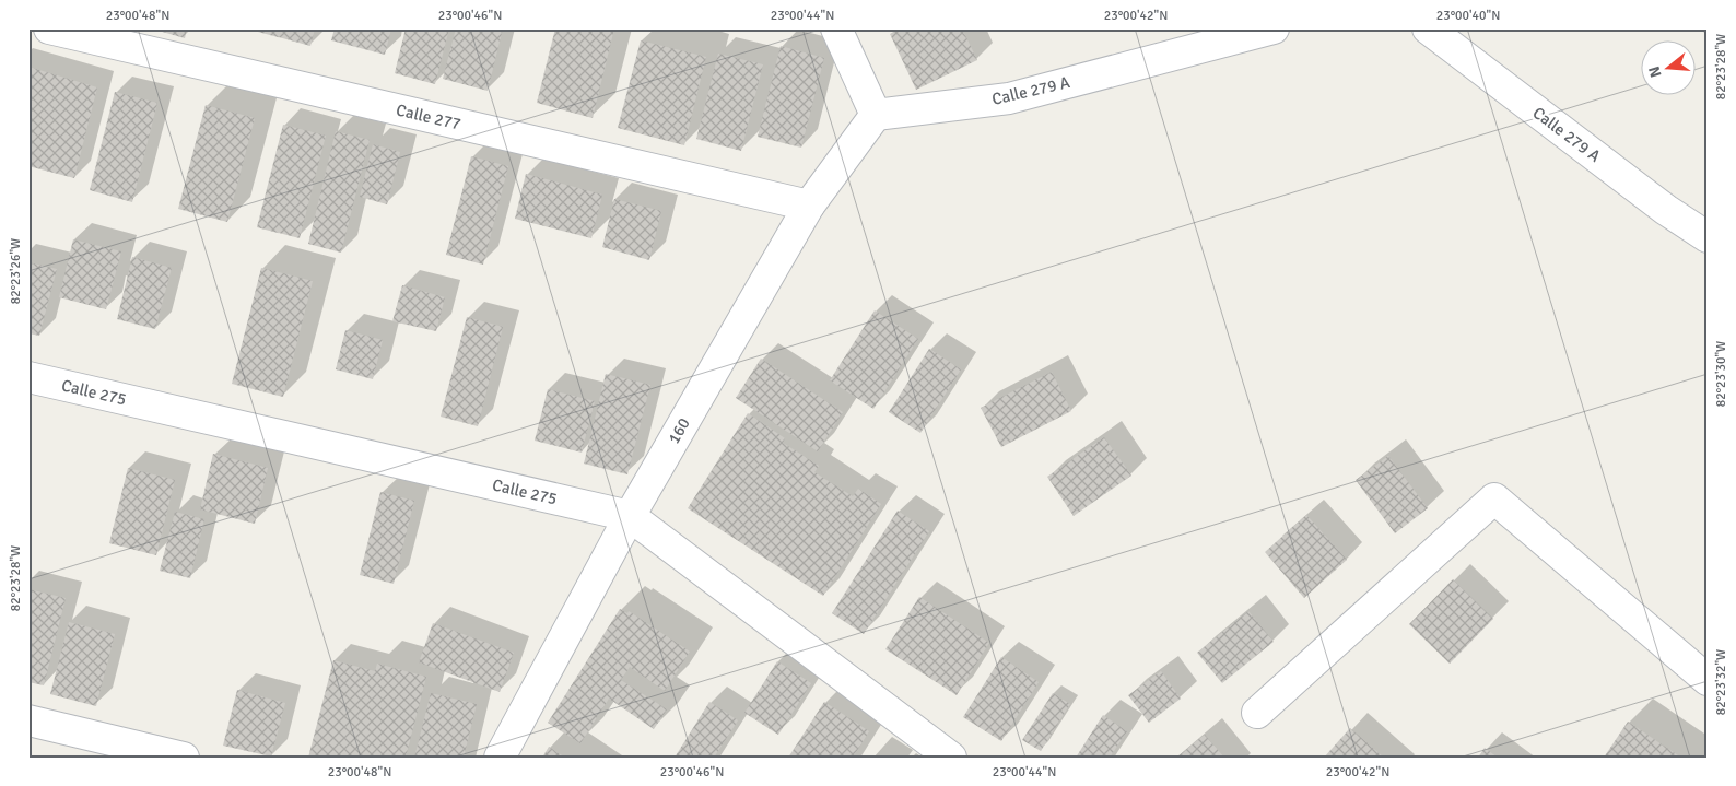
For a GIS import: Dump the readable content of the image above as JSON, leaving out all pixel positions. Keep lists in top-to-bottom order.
{
  "streets": {
    "street": [
      "Calle 279 A",
      "Calle 277",
      "Calle 275",
      "160"
    ]
  },
  "crossings": [
    ["Calle 279 A", "160"],
    ["Calle 277", "160"],
    ["Calle 275", "160"]
  ],
  "north": "left",
  "coordinates": [
    "23°00'48\"N",
    "23°00'46\"N",
    "23°00'44\"N",
    "23°00'42\"N",
    "23°00'40\"N",
    "82°23'28\"W",
    "82°23'26\"W",
    "82°23'30\"W",
    "82°23'32\"W"
  ]
}
